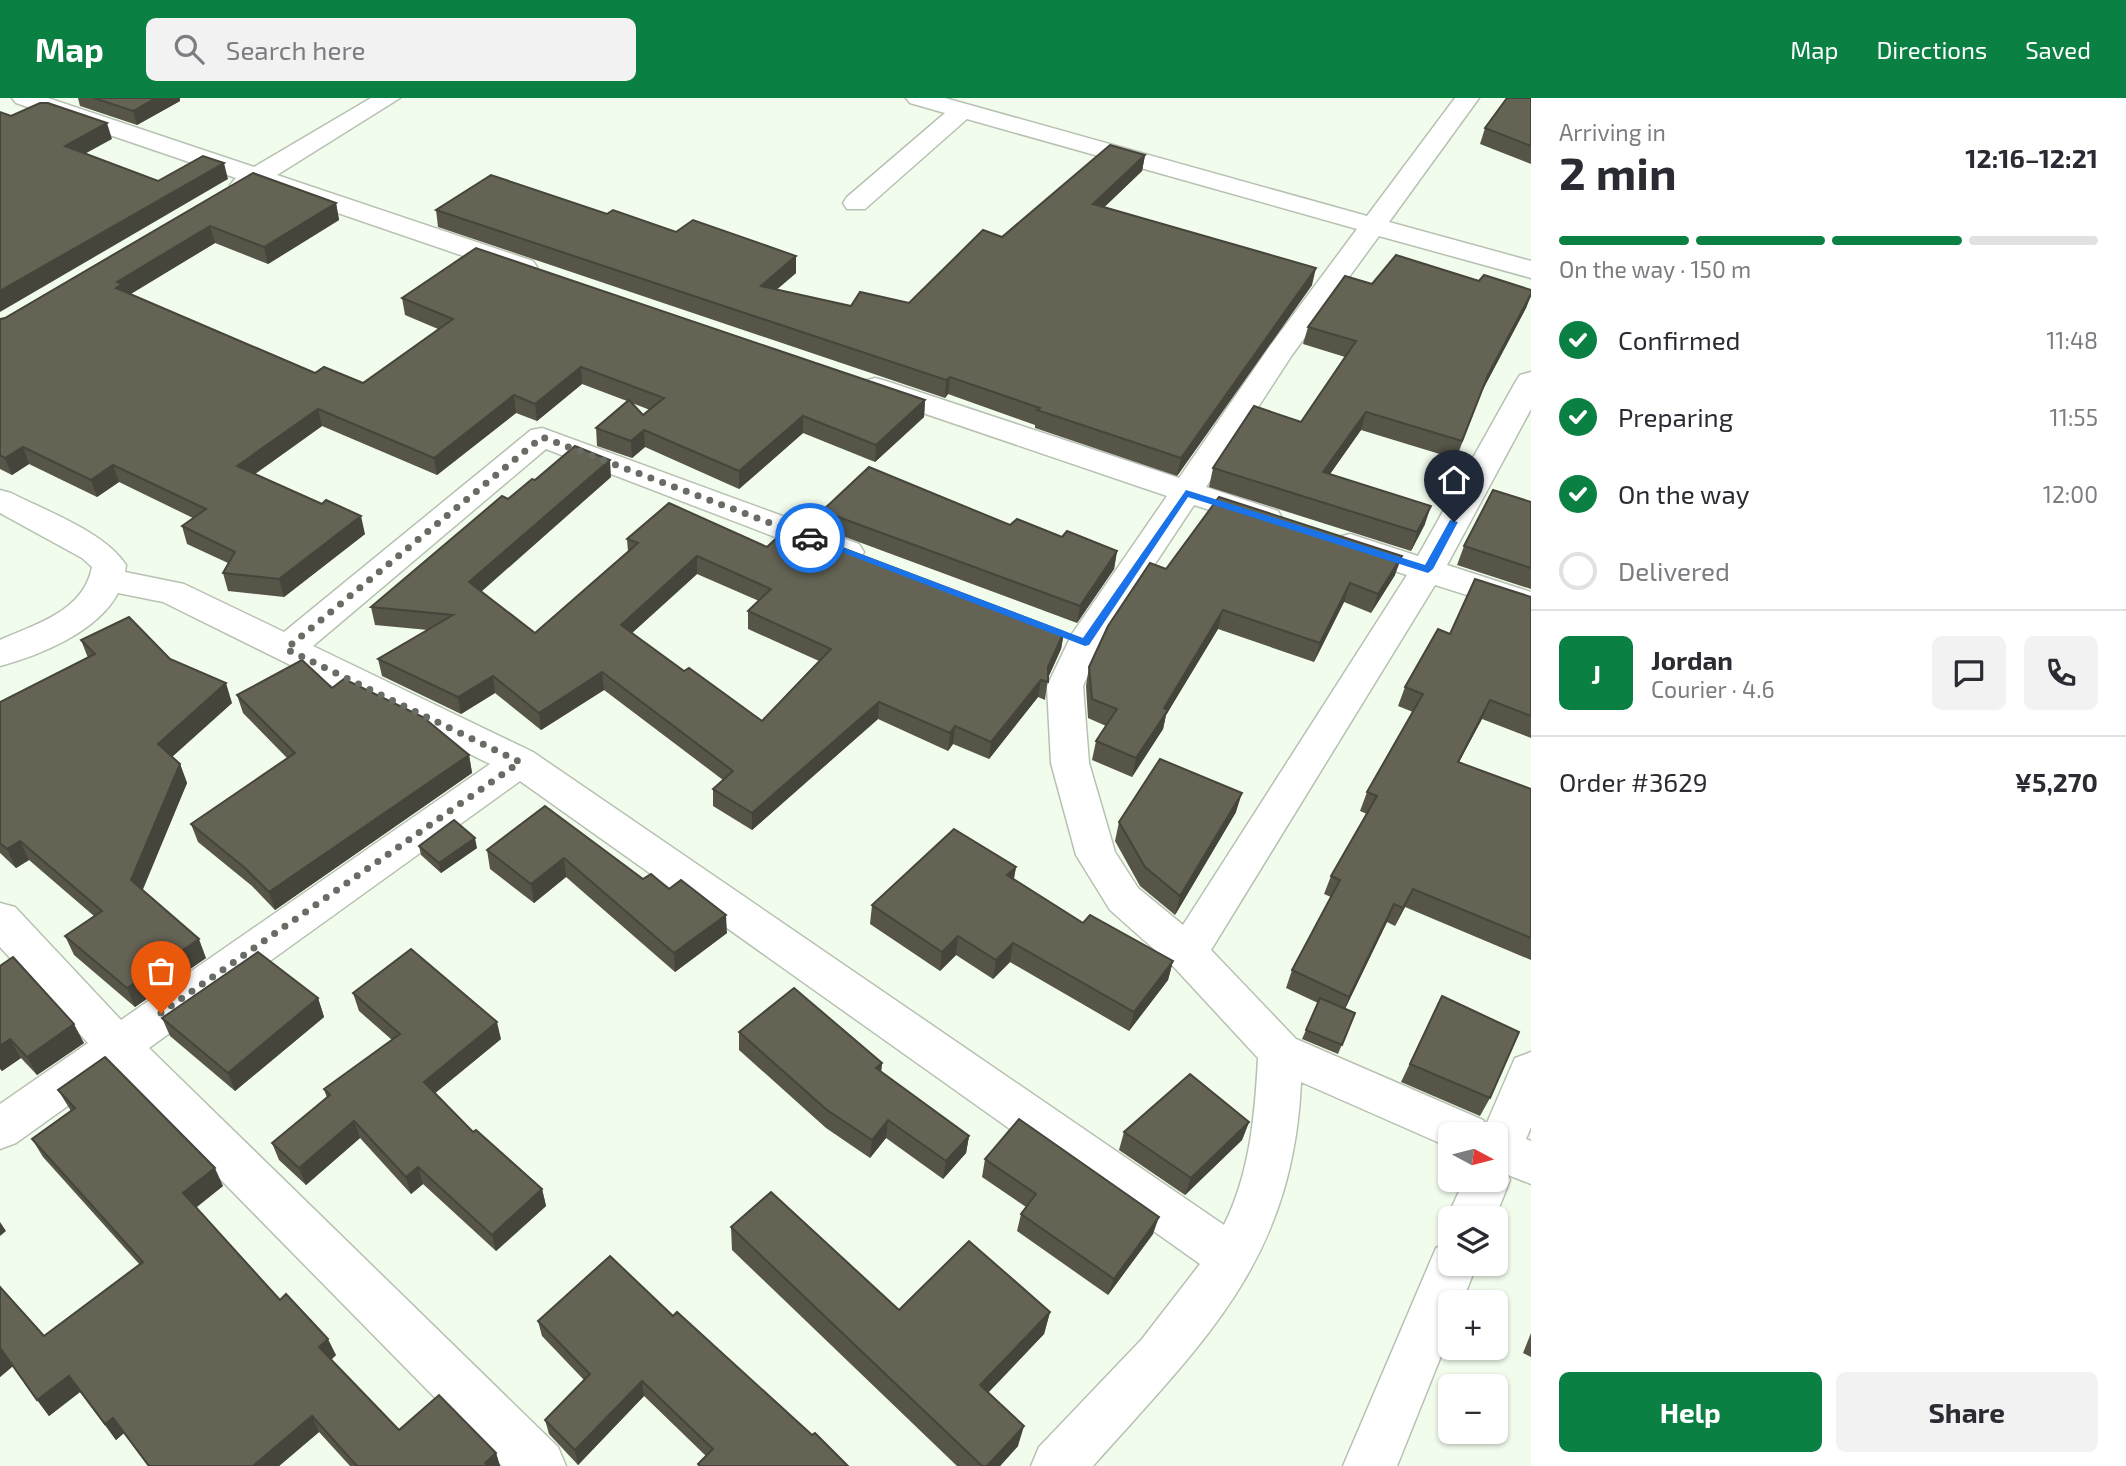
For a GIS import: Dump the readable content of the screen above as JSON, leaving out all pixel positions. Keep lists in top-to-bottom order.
{
  "north": "right",
  "page": {
    "header": "Map",
    "search": "Search here",
    "nav": ["Map", "Directions", "Saved"],
    "heading": ["2 min", "Arriving in", "12:16–12:21"],
    "panel": [
      "Jordan",
      "Courier · 4.6",
      "Order #3629",
      "¥5,270"
    ],
    "bar": "On the way · 150 m",
    "list": [
      ["Confirmed", "11:48"],
      ["Preparing", "11:55"],
      ["On the way", "12:00"],
      "Delivered"
    ],
    "round": "J",
    "map_buttons": ["+", "−"],
    "buttons": ["Help", "Share"]
  }
}
